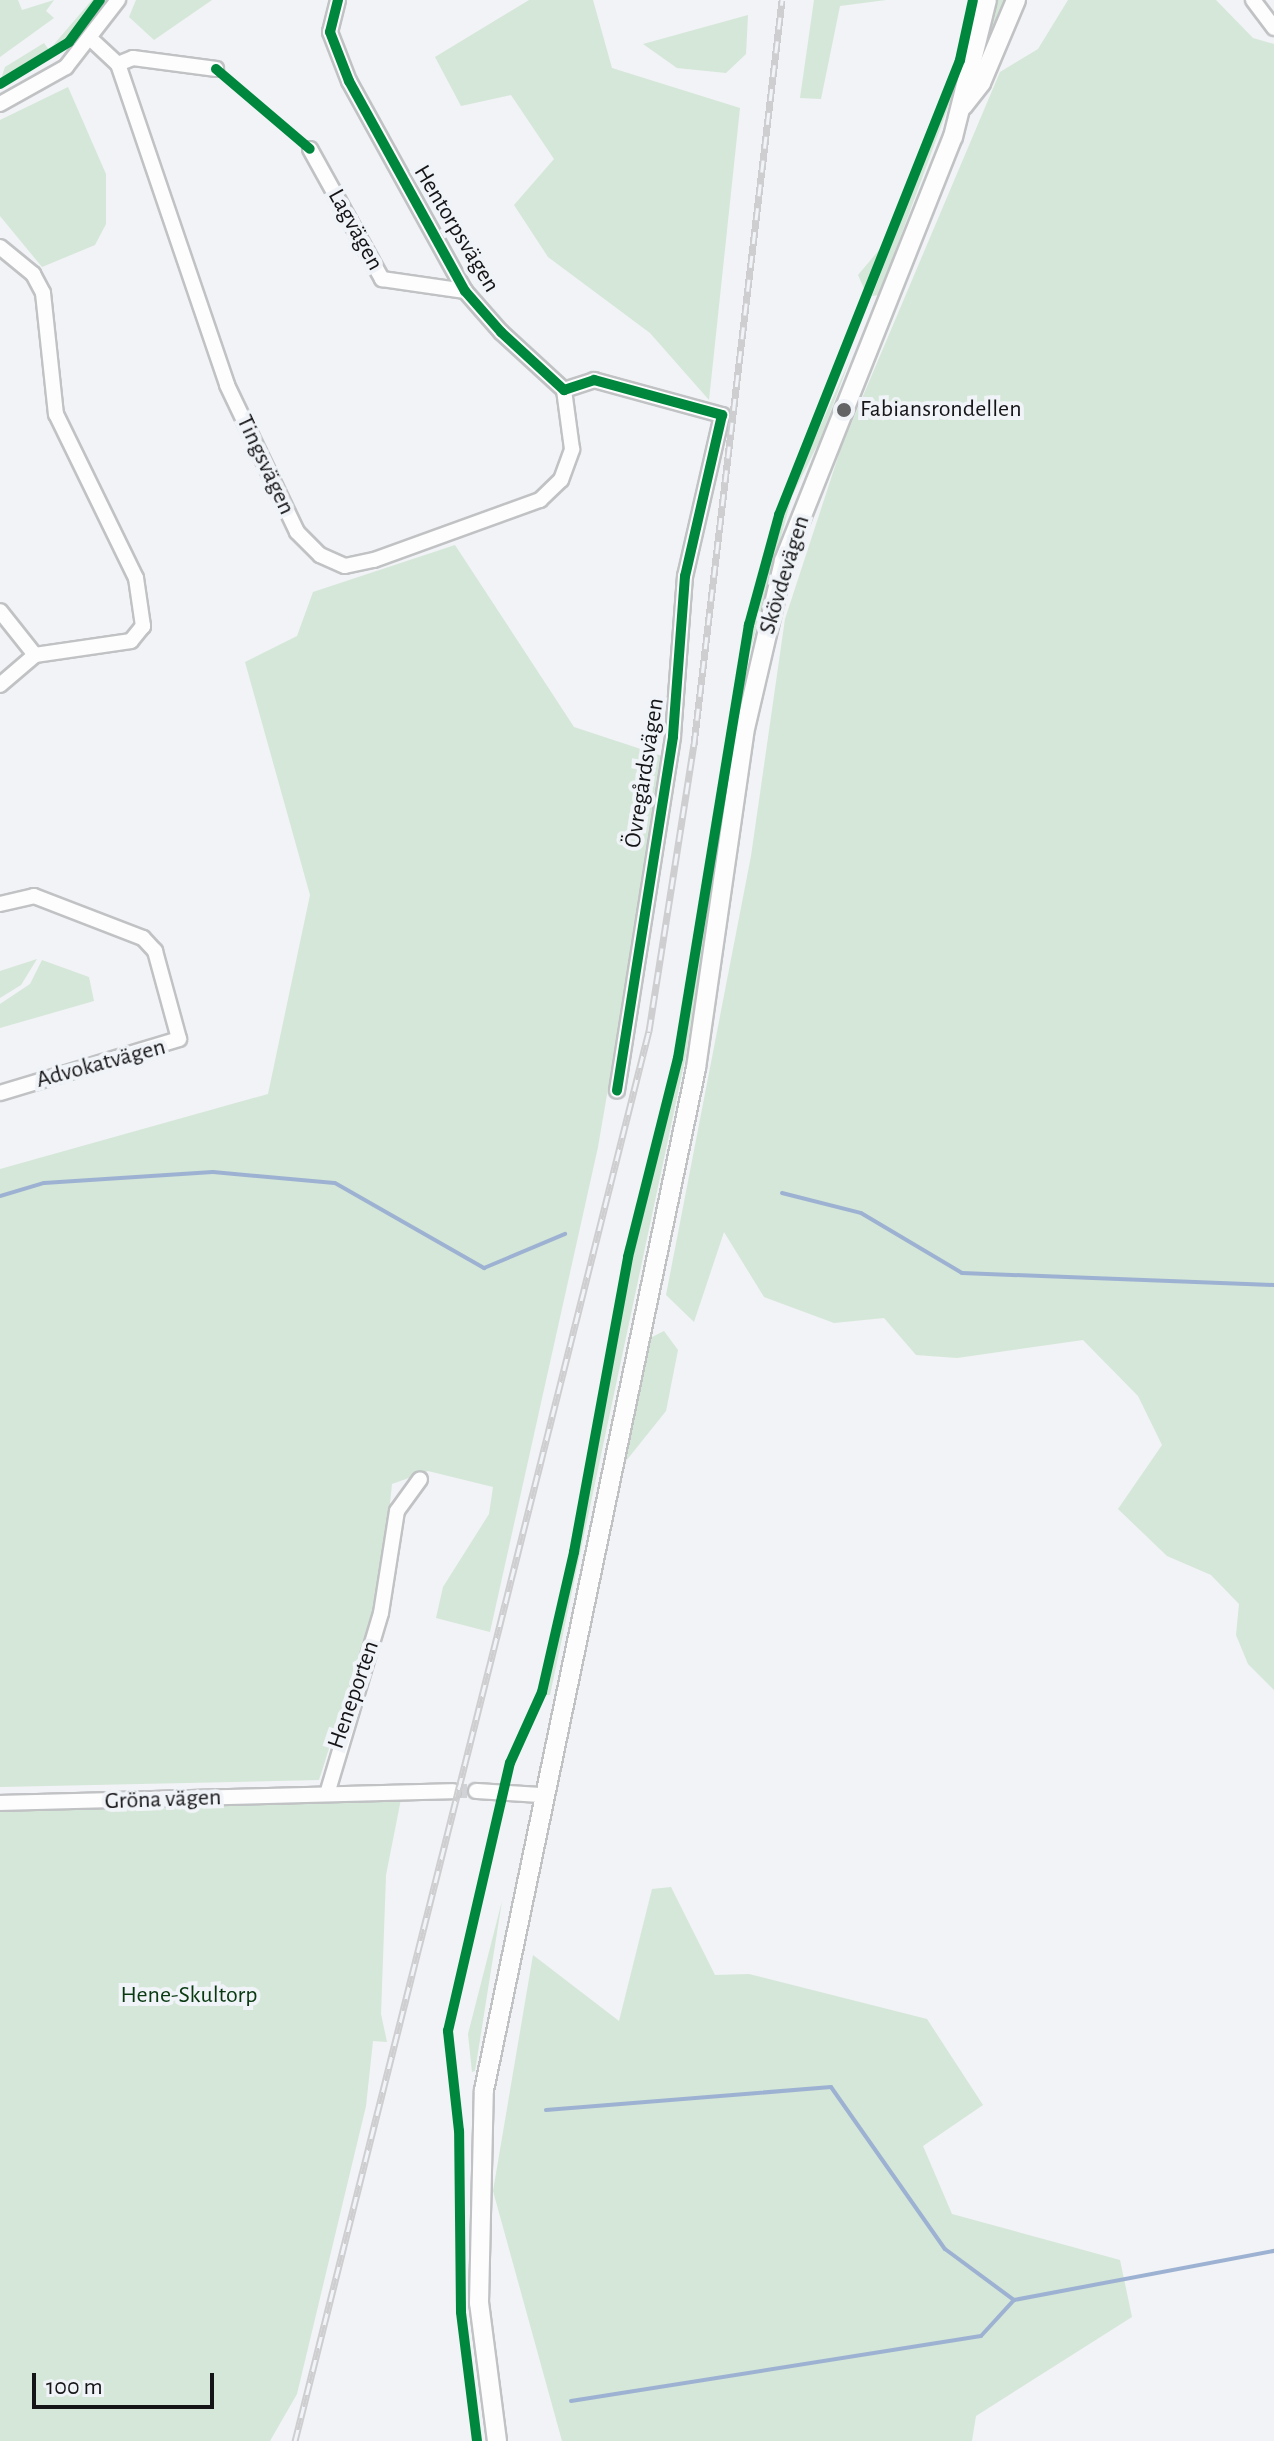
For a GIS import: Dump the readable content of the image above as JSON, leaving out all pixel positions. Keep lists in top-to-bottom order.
{
  "streets": {
    "main road": ["Skövdevägen"],
    "street": [
      "Hentorpsvägen",
      "Lagvägen",
      "Tingsvägen",
      "Övregårdsvägen",
      "Advokatvägen",
      "Heneporten",
      "Gröna vägen"
    ]
  },
  "crossings": [
    ["Hentorpsvägen", "Lagvägen"],
    ["Hentorpsvägen", "Tingsvägen"],
    ["Hentorpsvägen", "Övregårdsvägen"],
    ["Tingsvägen", "Övregårdsvägen"],
    ["Heneporten", "Gröna vägen"]
  ],
  "parks": ["Hene-Skultorp"],
  "places": ["Fabiansrondellen"],
  "scale_bar": "100 m"
}
